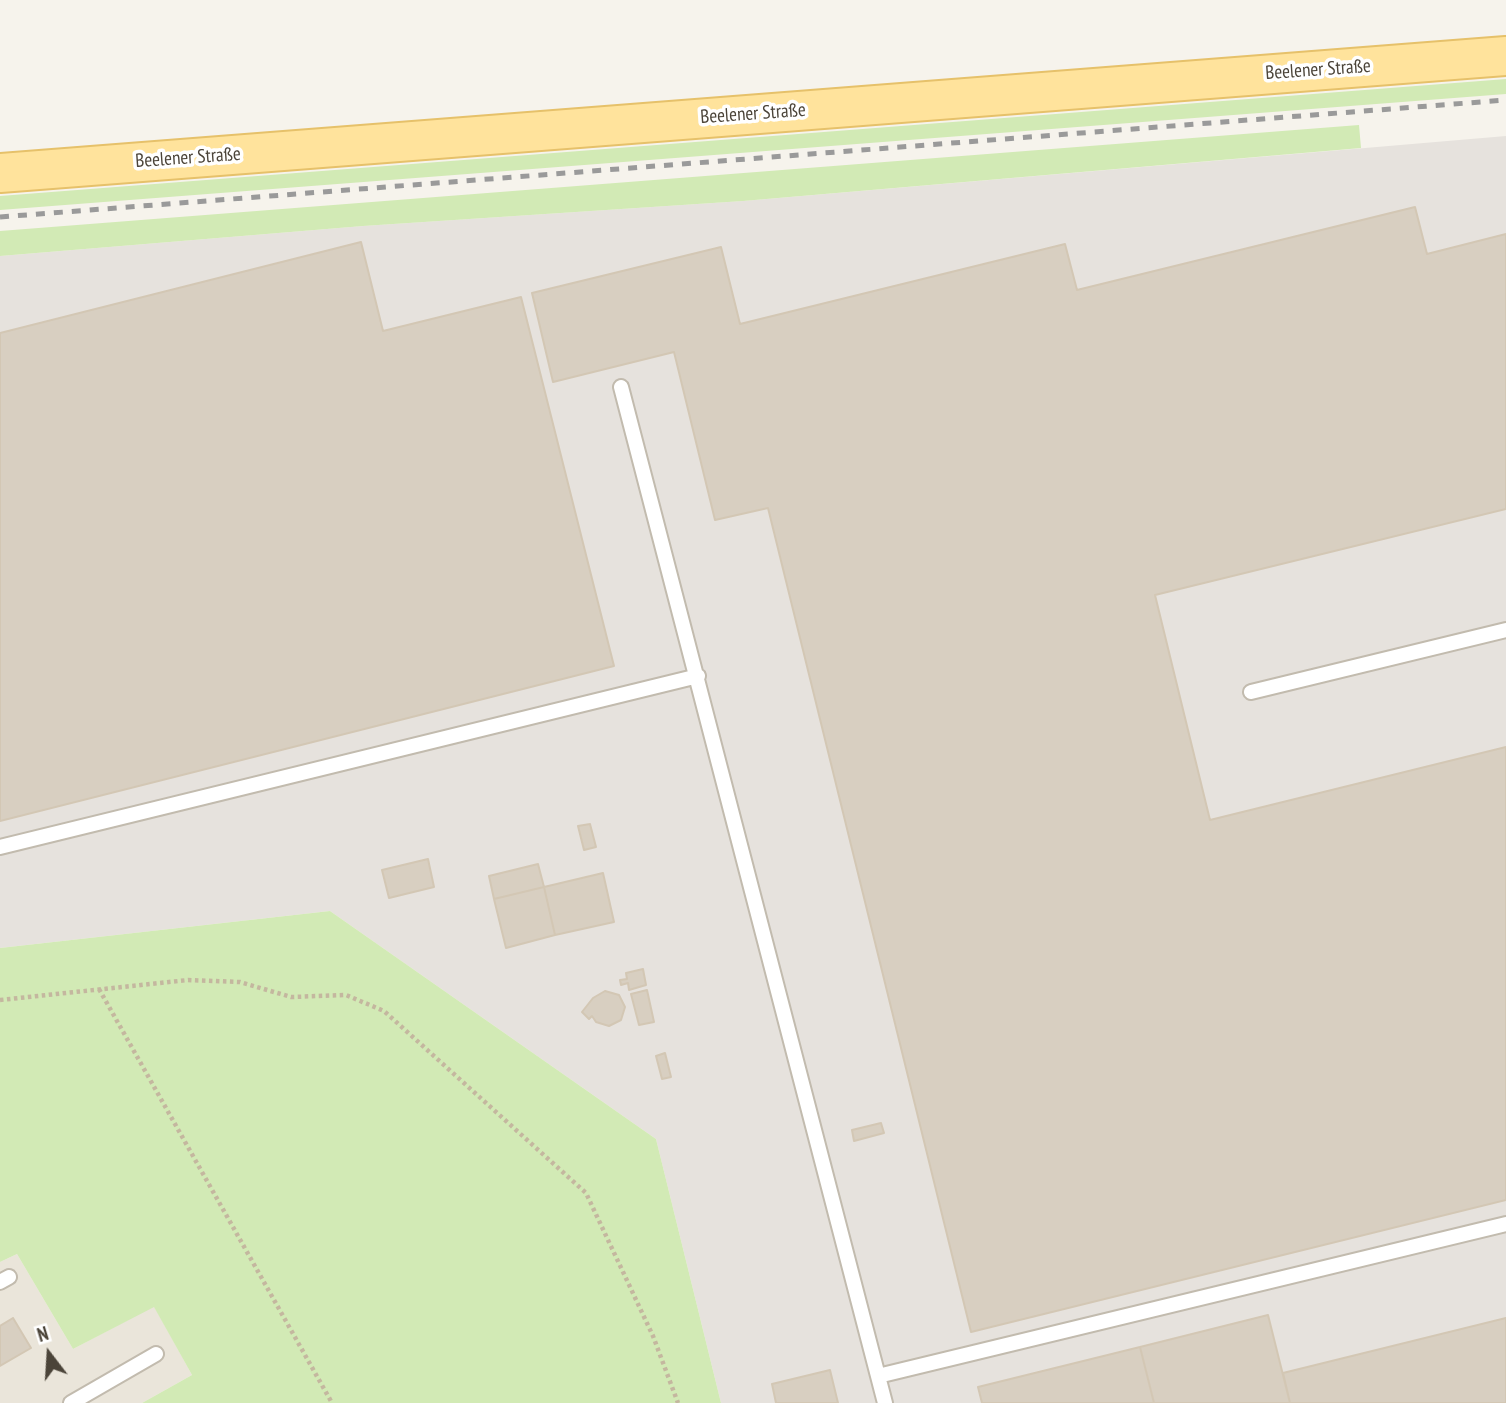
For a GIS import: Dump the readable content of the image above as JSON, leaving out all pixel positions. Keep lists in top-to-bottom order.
{
  "streets": {
    "main road": ["Beelener Straße"]
  },
  "north": "top"
}
